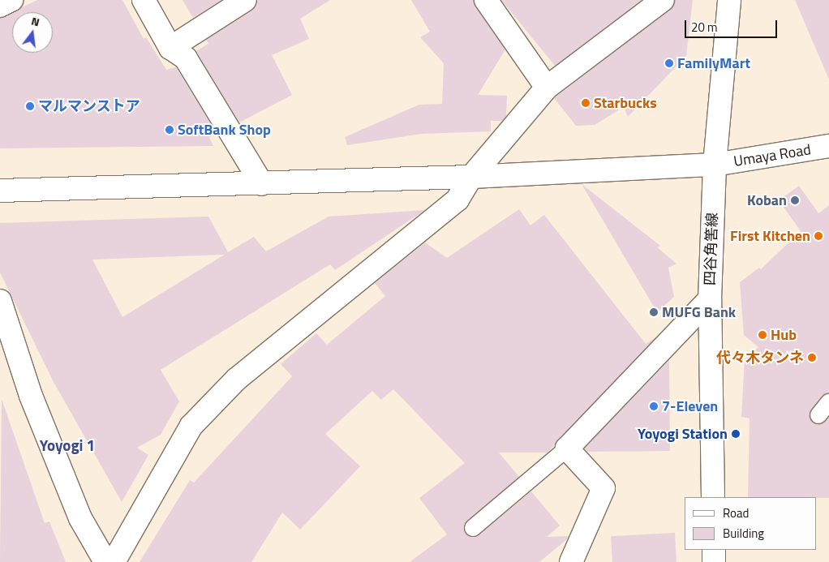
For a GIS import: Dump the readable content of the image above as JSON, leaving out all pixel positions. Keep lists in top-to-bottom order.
{
  "streets": {
    "street": ["Umaya Road", "四谷角筈線"]
  },
  "crossings": [
    ["Umaya Road", "四谷角筈線"]
  ],
  "districts": ["Yoyogi 1"],
  "places": [
    "FamilyMart",
    "Starbucks",
    "マルマンストア",
    "SoftBank Shop",
    "Koban",
    "First Kitchen",
    "MUFG Bank",
    "Hub",
    "代々木タンネ",
    "7-Eleven",
    "Yoyogi Station"
  ],
  "legend": ["Road", "Building"],
  "scale_bar": "20 m",
  "north": "top"
}
